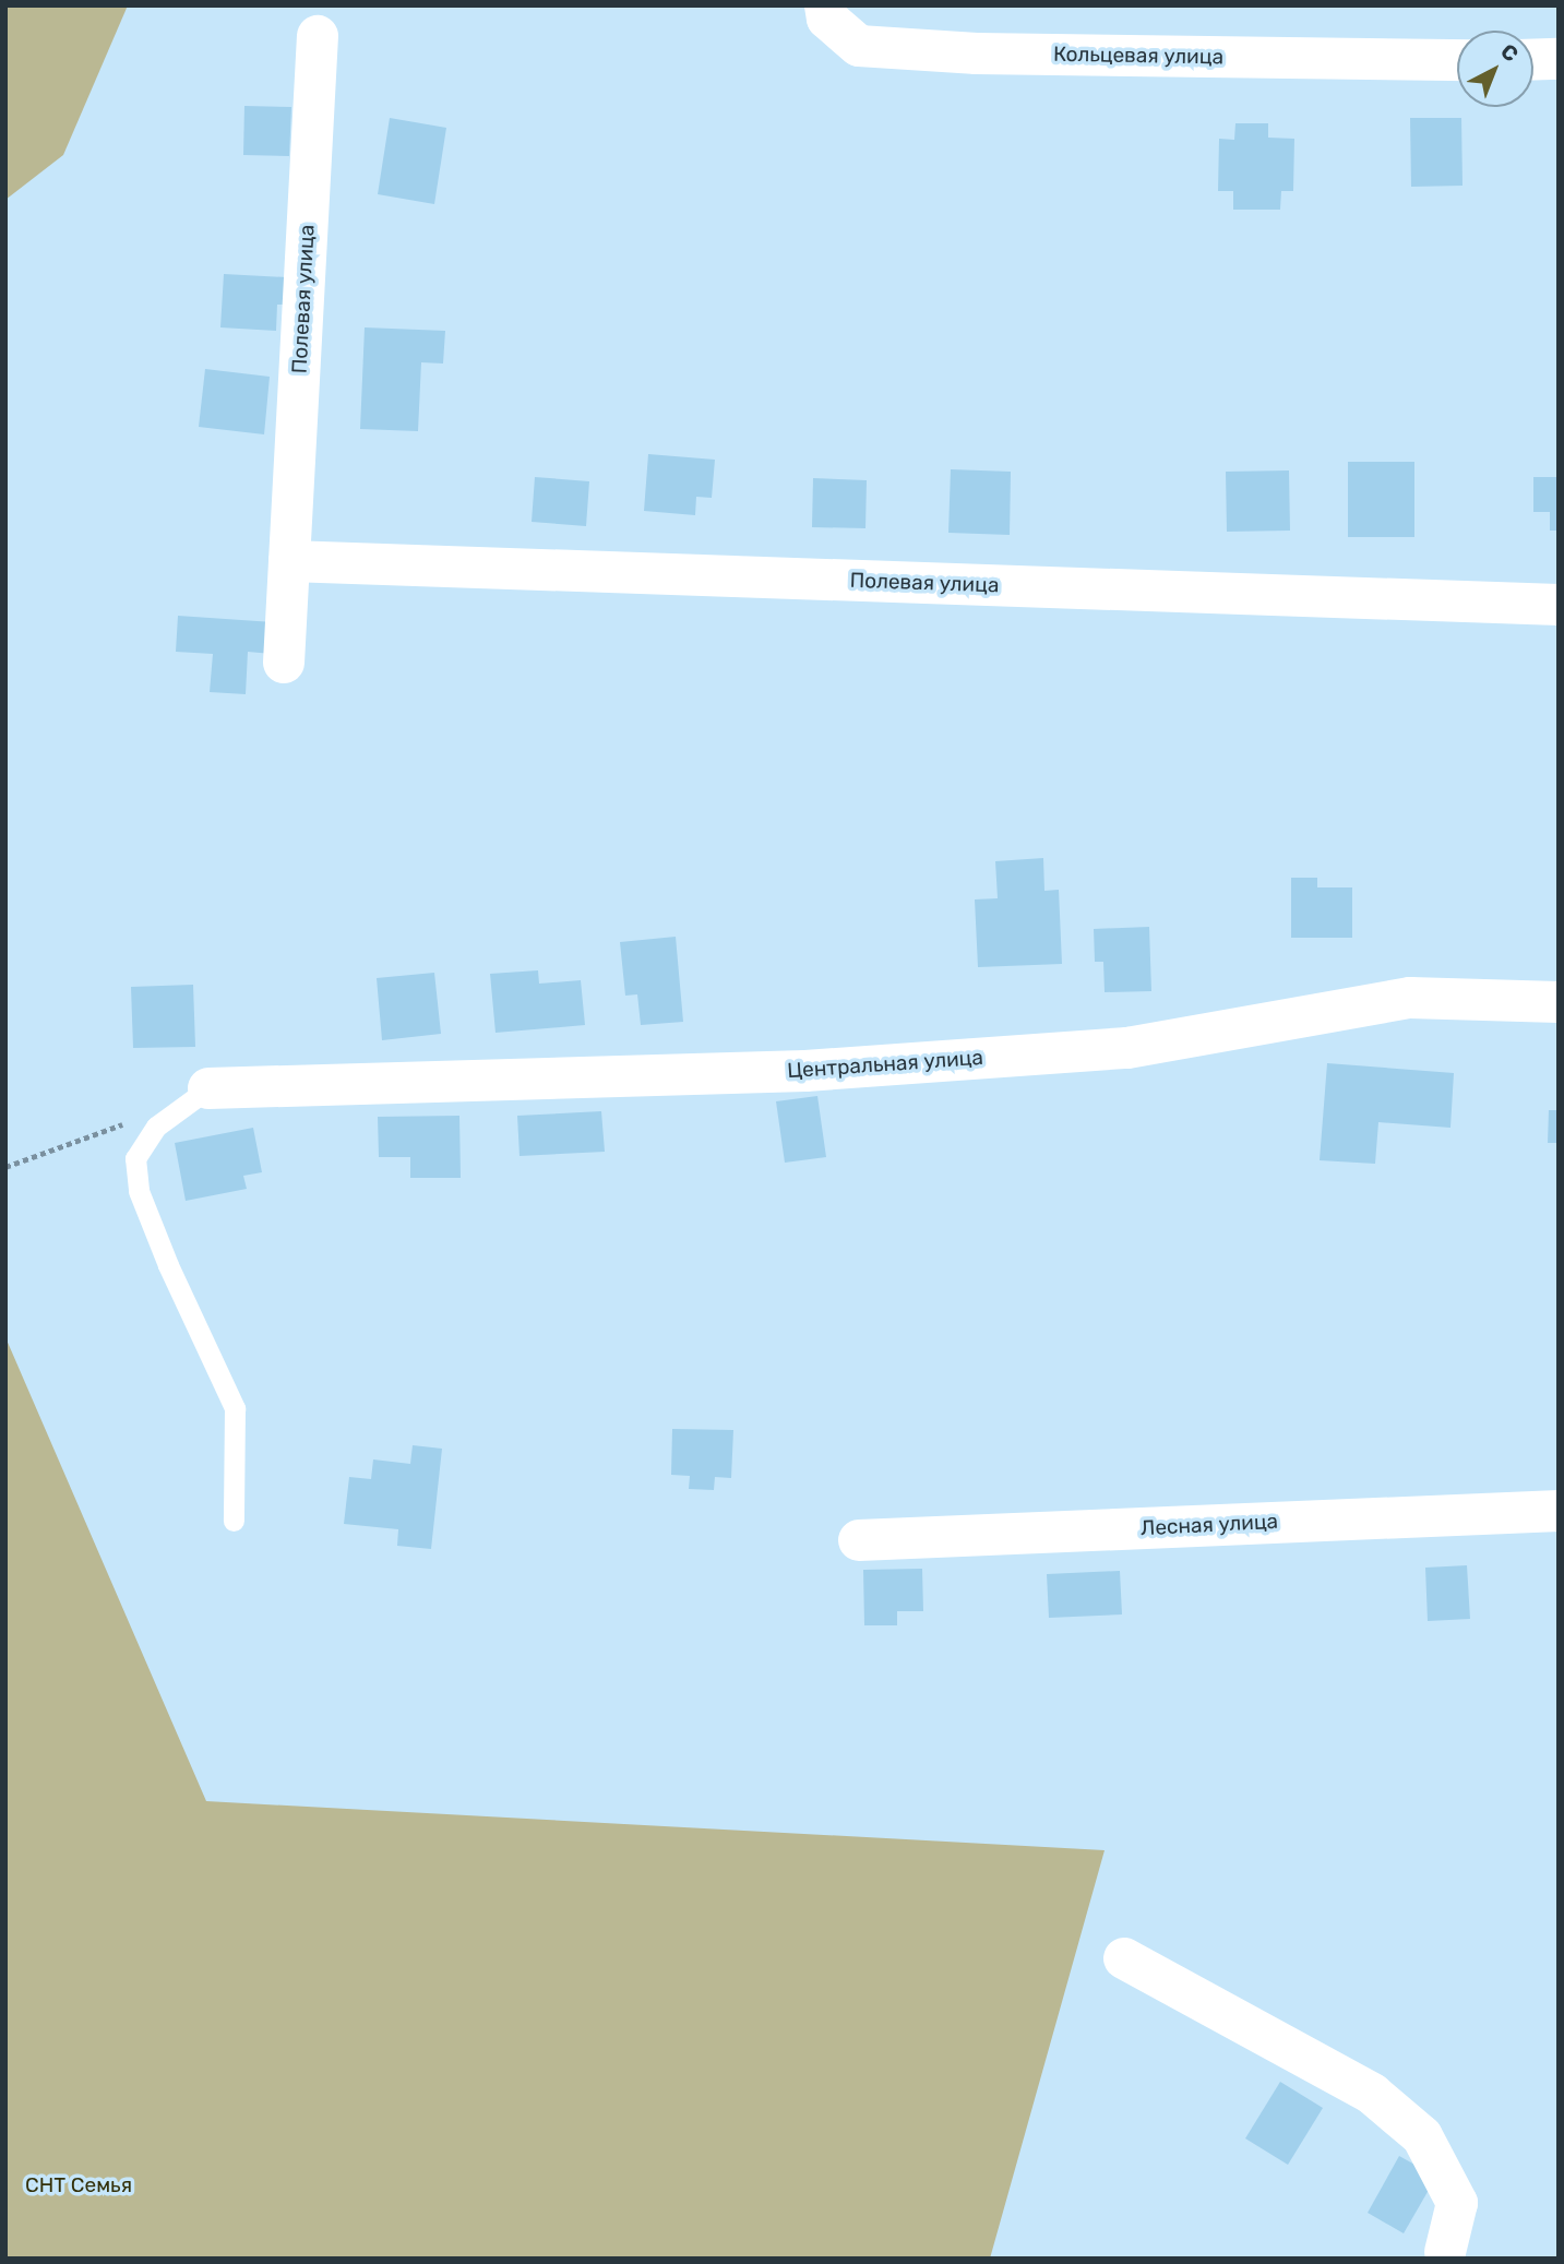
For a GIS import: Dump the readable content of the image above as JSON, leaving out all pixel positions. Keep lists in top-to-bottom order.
{
  "streets": {
    "street": [
      "Кольцевая улица",
      "Полевая улица",
      "Центральная улица",
      "Лесная улица"
    ]
  },
  "parks": ["СНТ Семья"],
  "north": "top right"
}
